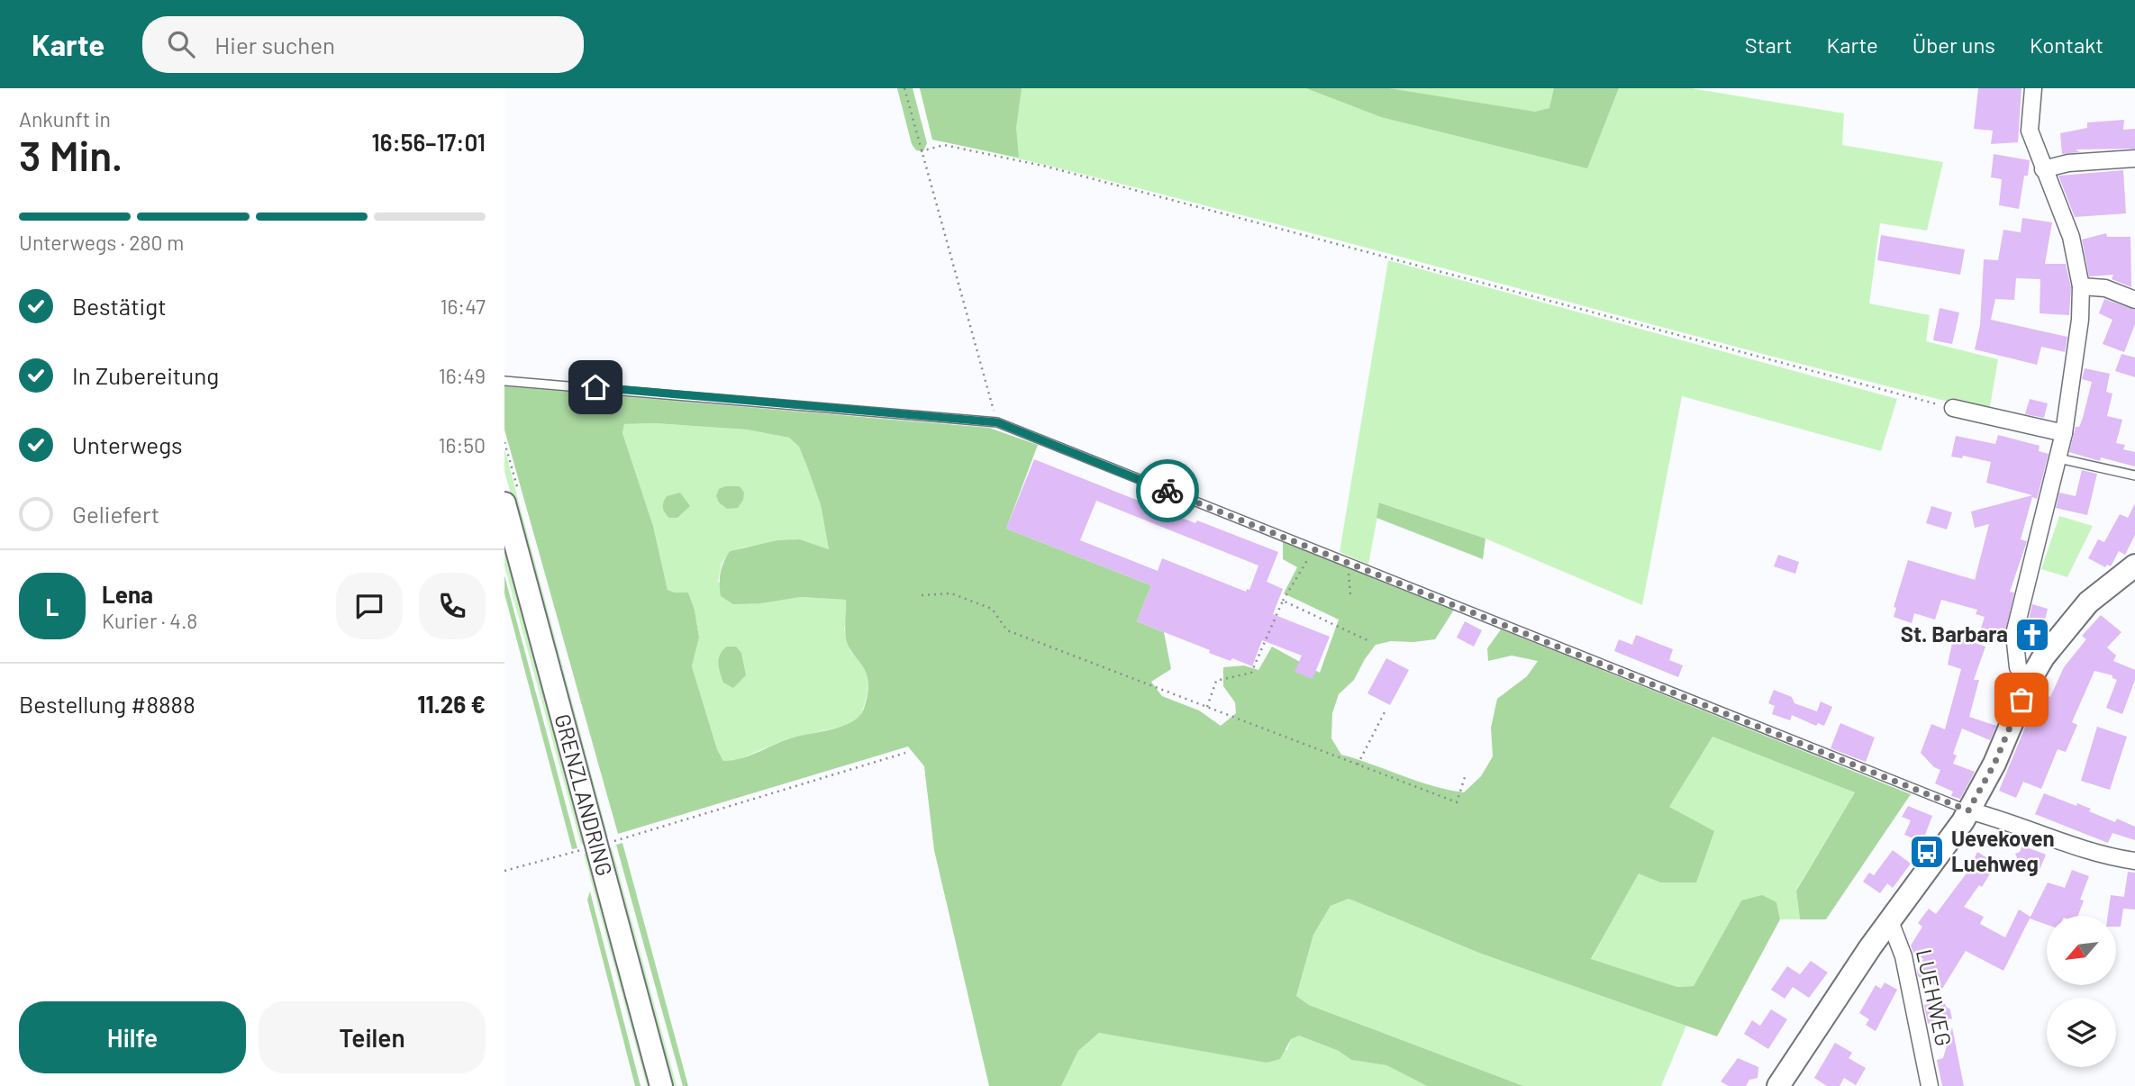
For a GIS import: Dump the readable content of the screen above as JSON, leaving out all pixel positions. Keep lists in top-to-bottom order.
{
  "streets": {
    "main road": ["GRENZLANDRING"],
    "street": ["LUEHWEG"]
  },
  "places": {
    "church": ["St. Barbara"],
    "bus stop": ["Uevekoven Luehweg"]
  },
  "north": "bottom left",
  "page": {
    "header": "Karte",
    "search": "Hier suchen",
    "nav": [
      "Start",
      "Karte",
      "Über uns",
      "Kontakt"
    ],
    "heading": ["3 Min.", "Ankunft in", "16:56–17:01"],
    "panel": [
      "Lena",
      "Kurier · 4.8",
      "Bestellung #8888",
      "11.26 €"
    ],
    "bar": "Unterwegs · 280 m",
    "list": [
      ["Bestätigt", "16:47"],
      ["In Zubereitung", "16:49"],
      ["Unterwegs", "16:50"],
      "Geliefert"
    ],
    "round": "L",
    "buttons": ["Hilfe", "Teilen"]
  }
}
